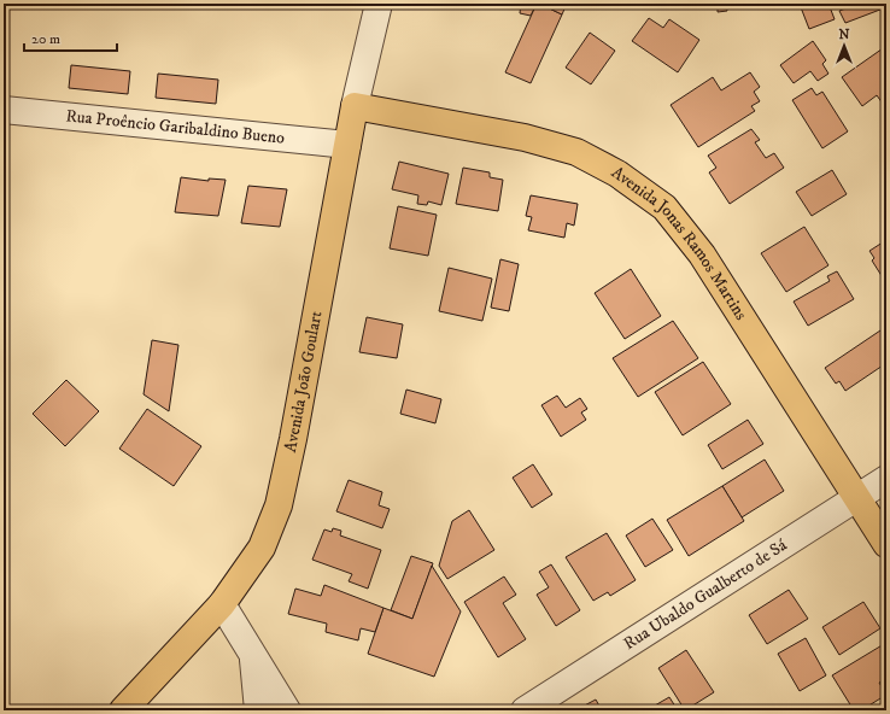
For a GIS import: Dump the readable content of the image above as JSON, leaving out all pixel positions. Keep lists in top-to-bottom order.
{
  "streets": {
    "main road": ["Avenida Jonas Ramos Martins", "Avenida João Goulart"],
    "street": ["Rua Proêncio Garibaldino Bueno", "Rua Ubaldo Gualberto de Sá"]
  },
  "crossings": [
    ["Rua Proêncio Garibaldino Bueno", "Avenida João Goulart"],
    ["Avenida Jonas Ramos Martins", "Avenida João Goulart"],
    ["Avenida Jonas Ramos Martins", "Rua Ubaldo Gualberto de Sá"]
  ],
  "scale_bar": "20 m",
  "north": "top"
}
